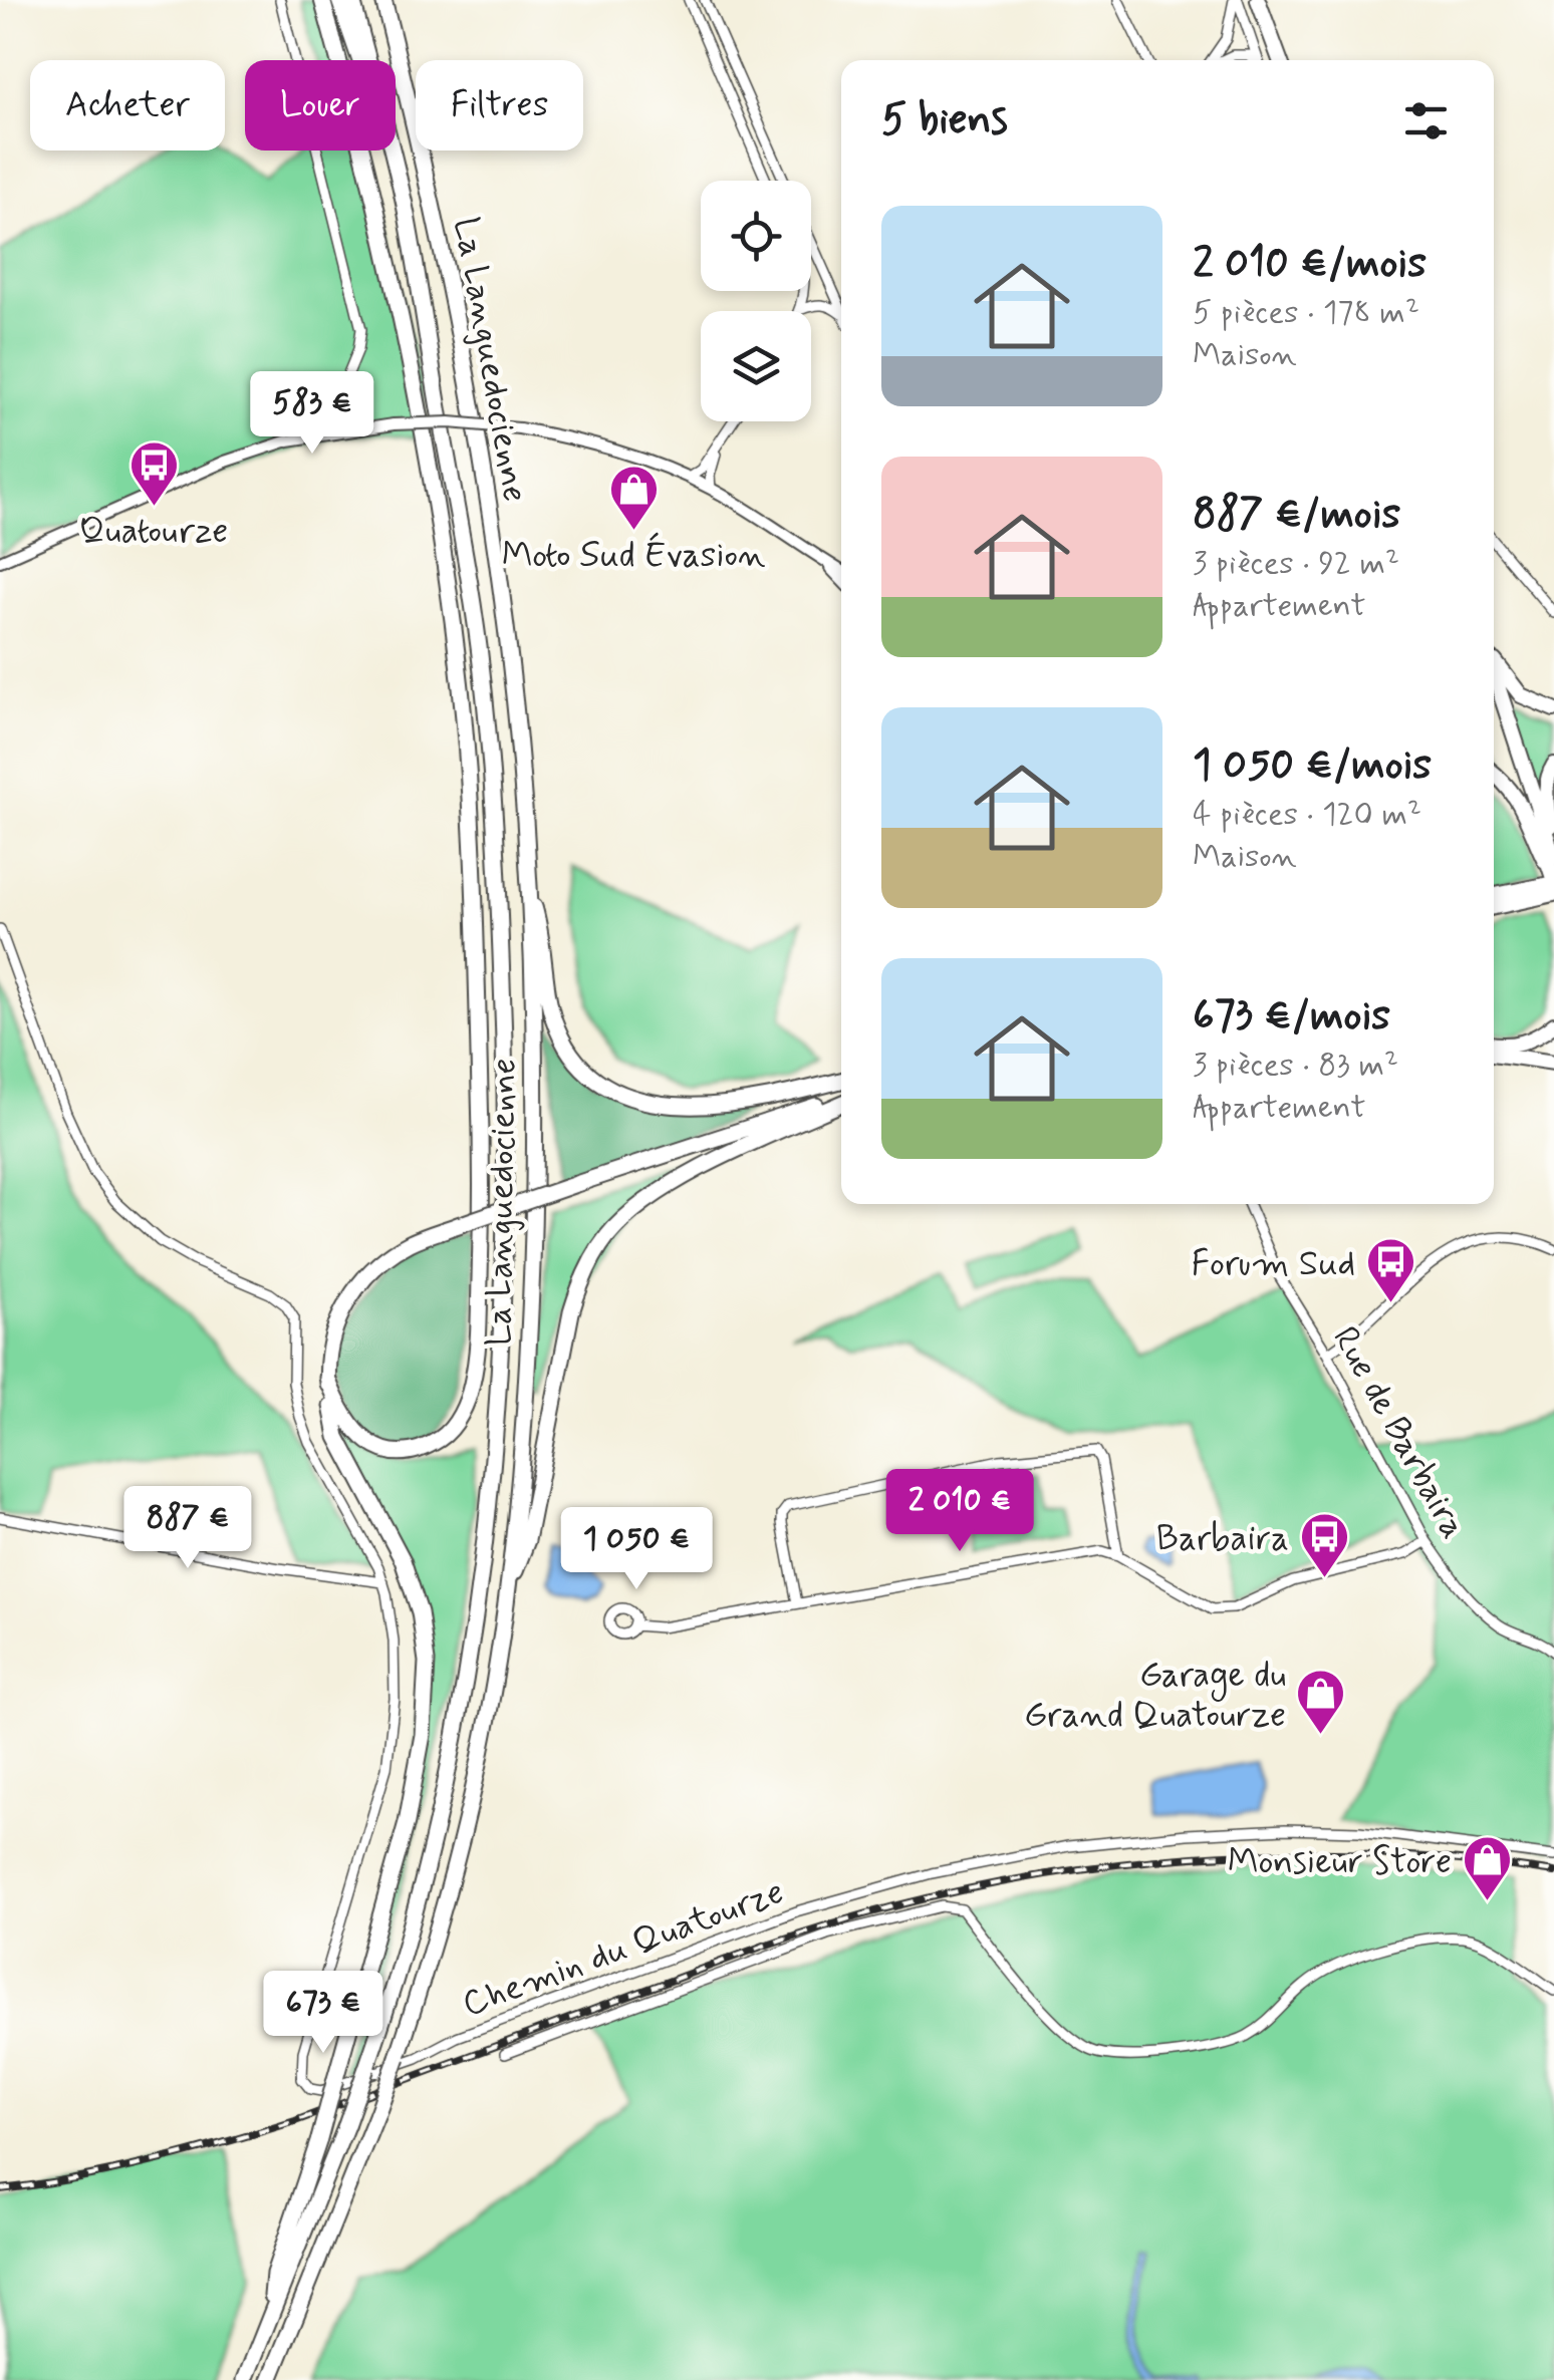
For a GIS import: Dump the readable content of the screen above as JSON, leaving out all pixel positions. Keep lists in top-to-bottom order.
{
  "streets": {
    "highway": ["La Languedocienne"],
    "street": ["Rue de Barbaira", "Chemin du Quatourze"]
  },
  "places": {
    "bus stop": ["Quatourze", "Forum Sud", "Barbaira"],
    "shop": ["Moto Sud Évasion", "Garage du Grand Quatourze", "Monsieur Store"]
  },
  "page": {
    "chip": ["Acheter", "Louer", "Filtres"],
    "heading": "5 biens",
    "list": [
      {
        "name": "2 010 €/mois",
        "note": "5 pièces · 178 m² · Maison"
      },
      {
        "name": "887 €/mois",
        "note": "3 pièces · 92 m² · Appartement"
      },
      {
        "name": "1 050 €/mois",
        "note": "4 pièces · 120 m² · Maison"
      },
      {
        "name": "673 €/mois",
        "note": "3 pièces · 83 m² · Appartement"
      }
    ],
    "price": [
      "583 €",
      "2 010 €",
      "887 €",
      "1 050 €",
      "673 €"
    ]
  }
}
